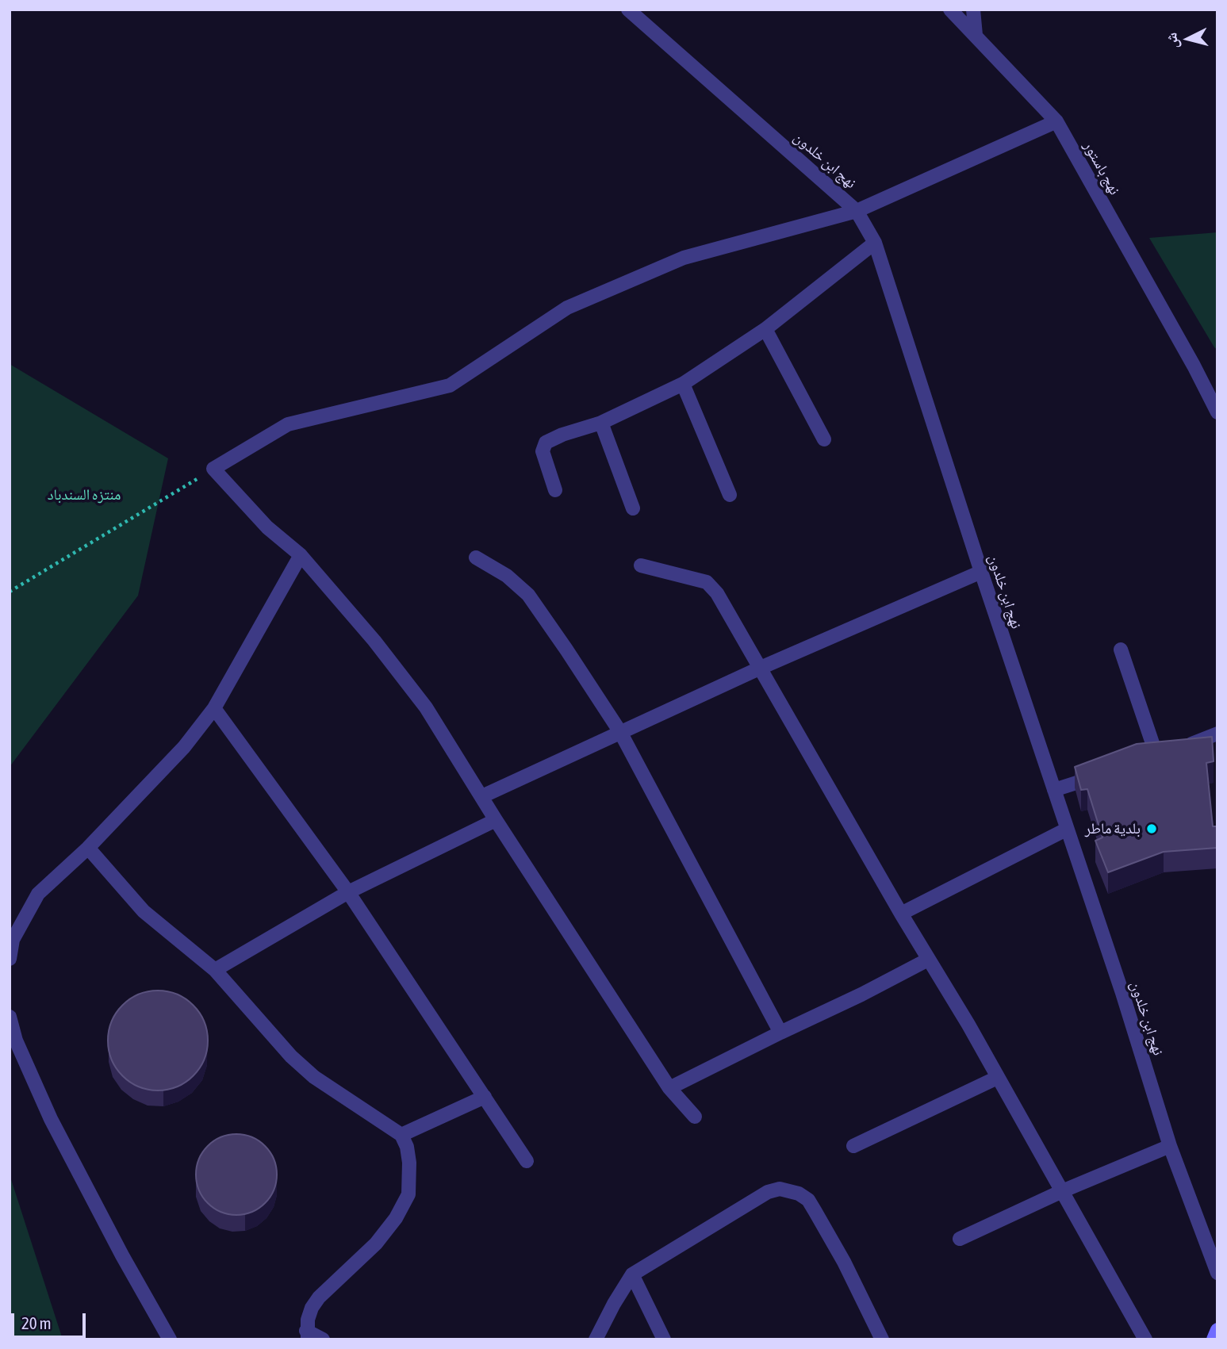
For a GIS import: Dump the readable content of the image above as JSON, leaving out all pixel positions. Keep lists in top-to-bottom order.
{
  "streets": {
    "street": ["نهج ابن خلدون", "نهج باستور"]
  },
  "parks": ["منتزه السندباد"],
  "places": ["بلدية ماطر"],
  "scale_bar": "20 m",
  "north": "left"
}
